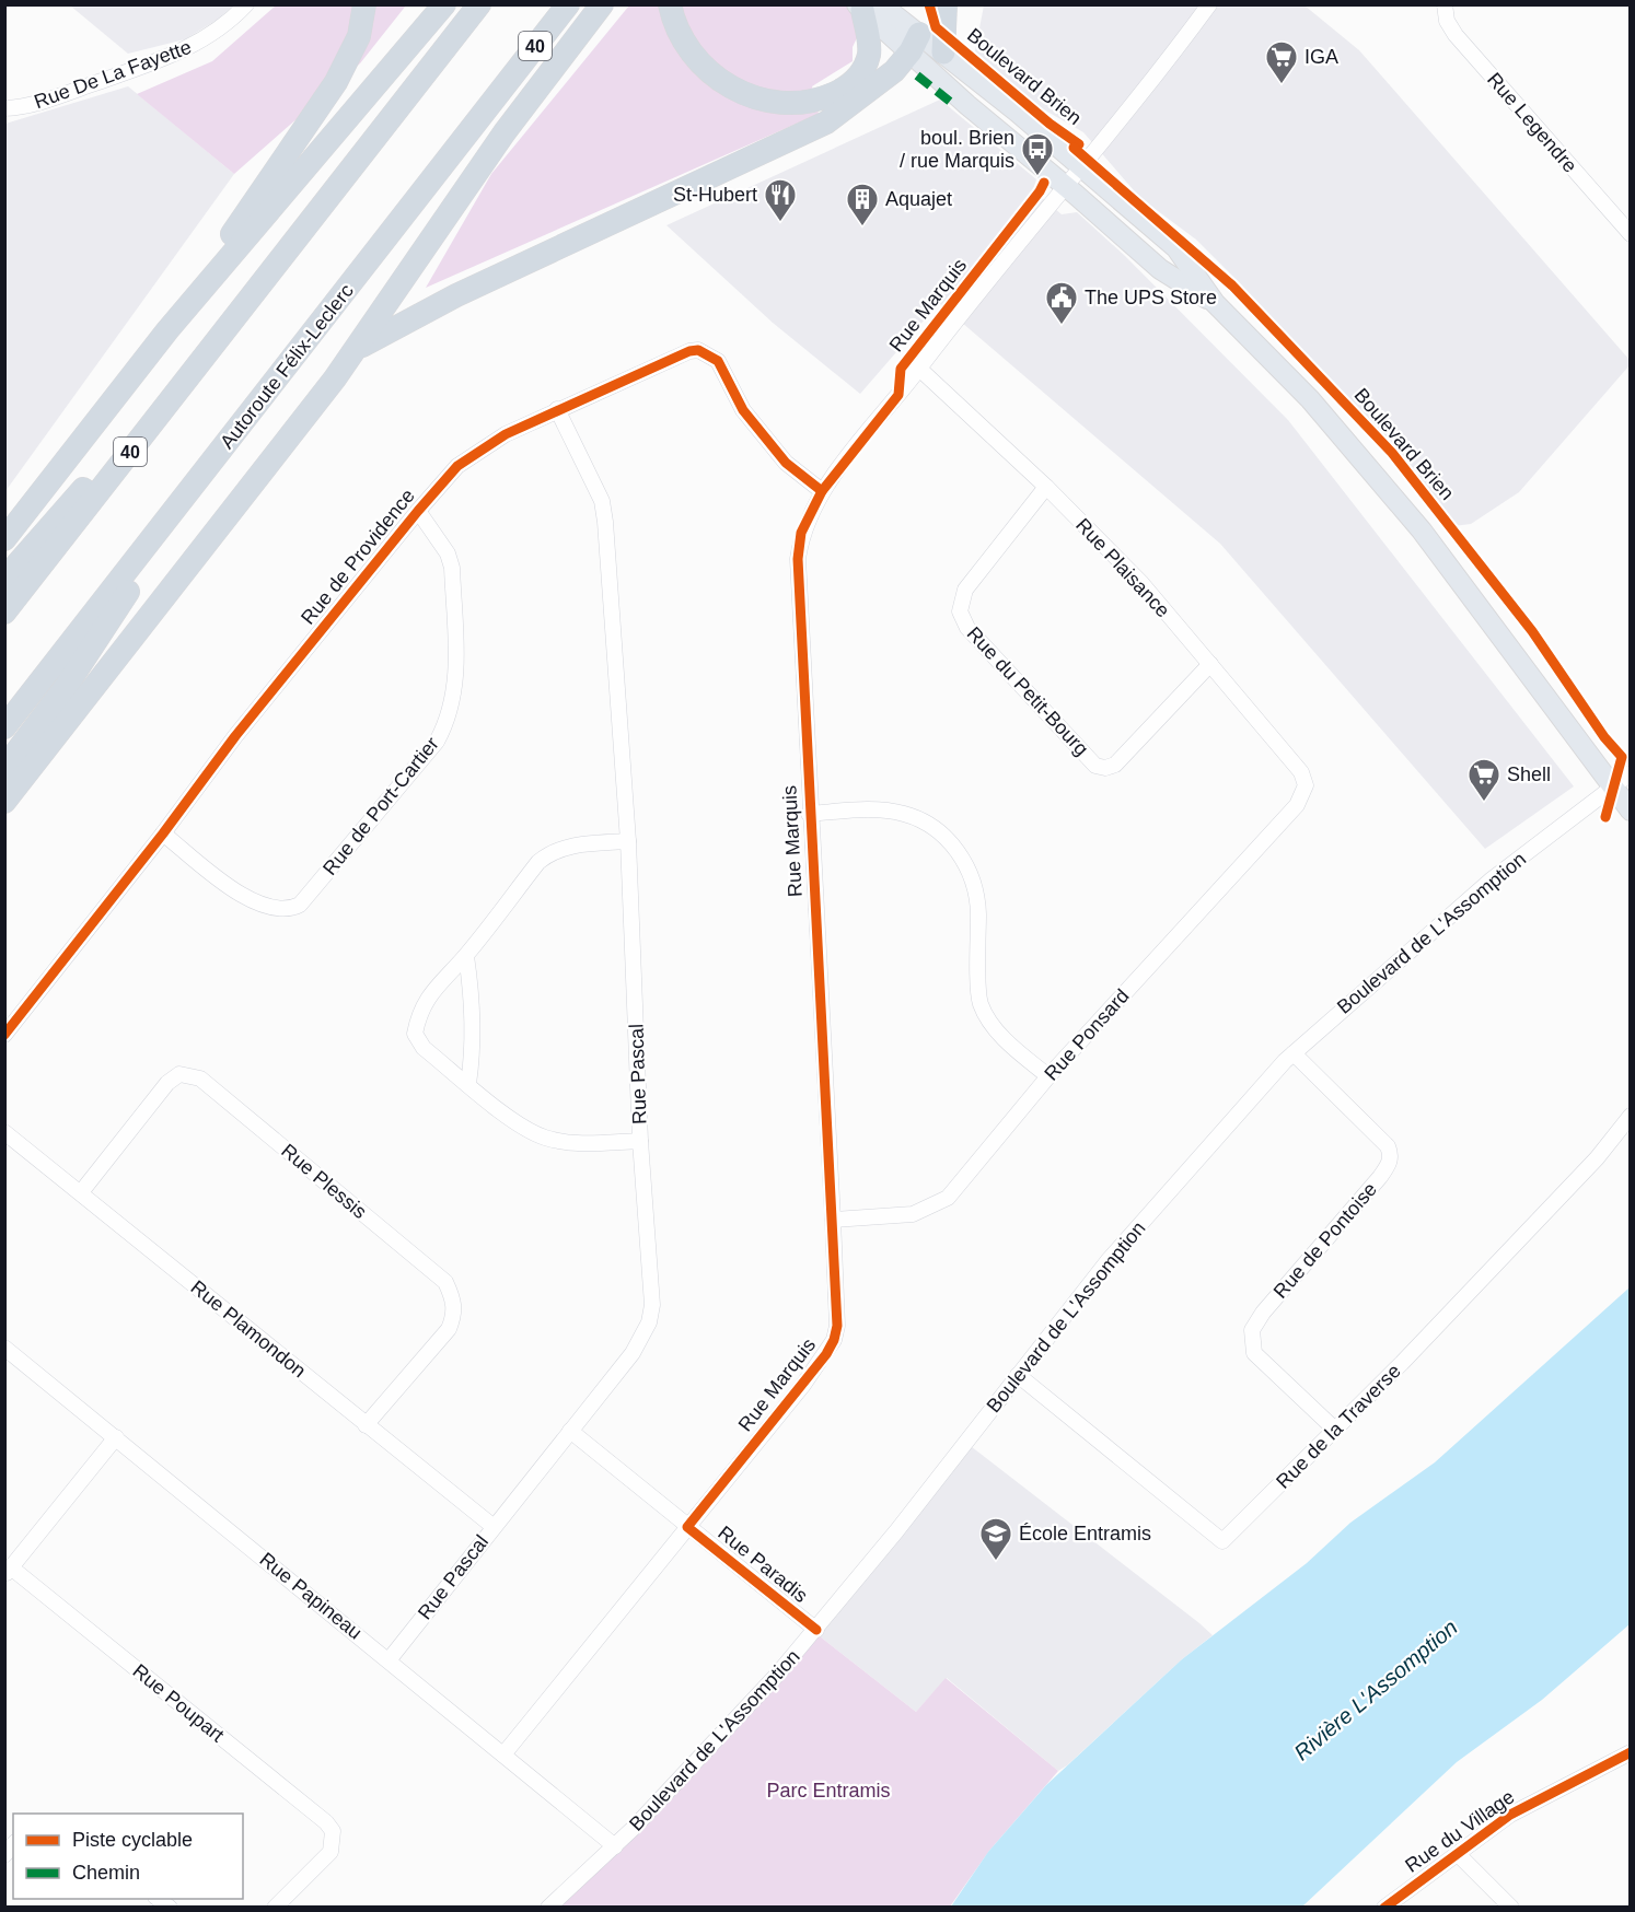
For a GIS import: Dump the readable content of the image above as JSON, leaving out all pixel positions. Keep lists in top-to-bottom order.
{
  "streets": {
    "highway": ["40", "Autoroute Félix-Leclerc"],
    "main road": ["Boulevard Brien"],
    "street": [
      "Rue De La Fayette",
      "Rue Legendre",
      "Rue Marquis",
      "Rue de Providence",
      "Rue Plaisance",
      "Rue du Petit-Bourg",
      "Rue de Port-Cartier",
      "Boulevard de L'Assomption",
      "Rue Ponsard",
      "Rue Pascal",
      "Rue Plessis",
      "Rue de Pontoise",
      "Rue Plamondon",
      "Rue de la Traverse",
      "Rue Paradis",
      "Rue Papineau",
      "Rue Poupart",
      "Rue du Village"
    ]
  },
  "crossings": [
    ["Boulevard Brien", "Rue Marquis"],
    ["Boulevard Brien", "Boulevard de L'Assomption"],
    ["Rue Marquis", "Rue de Providence"],
    ["Rue Marquis", "Rue Plaisance"],
    ["Rue Marquis", "Rue Ponsard"],
    ["Rue Marquis", "Rue Paradis"],
    ["Rue Marquis", "Rue Papineau"],
    ["Rue de Providence", "Rue de Port-Cartier"],
    ["Rue de Providence", "Rue Pascal"],
    ["Rue Plaisance", "Rue du Petit-Bourg"],
    ["Rue Plaisance", "Rue Ponsard"],
    ["Boulevard de L'Assomption", "Rue de Pontoise"],
    ["Boulevard de L'Assomption", "Rue de la Traverse"],
    ["Boulevard de L'Assomption", "Rue Paradis"],
    ["Boulevard de L'Assomption", "Rue Papineau"],
    ["Rue Pascal", "Rue Plamondon"],
    ["Rue Pascal", "Rue Paradis"],
    ["Rue Pascal", "Rue Papineau"],
    ["Rue Plessis", "Rue Plamondon"],
    ["Rue de Pontoise", "Rue de la Traverse"]
  ],
  "water": ["Rivière L'Assomption"],
  "parks": ["Parc Entramis"],
  "places": {
    "supermarket": ["IGA", "Shell"],
    "bus stop": ["boul. Brien / rue Marquis"],
    "restaurant": ["St-Hubert"],
    "building": ["Aquajet"],
    "public building": ["The UPS Store"],
    "school or university": ["École Entramis"]
  },
  "legend": ["Piste cyclable", "Chemin"]
}
